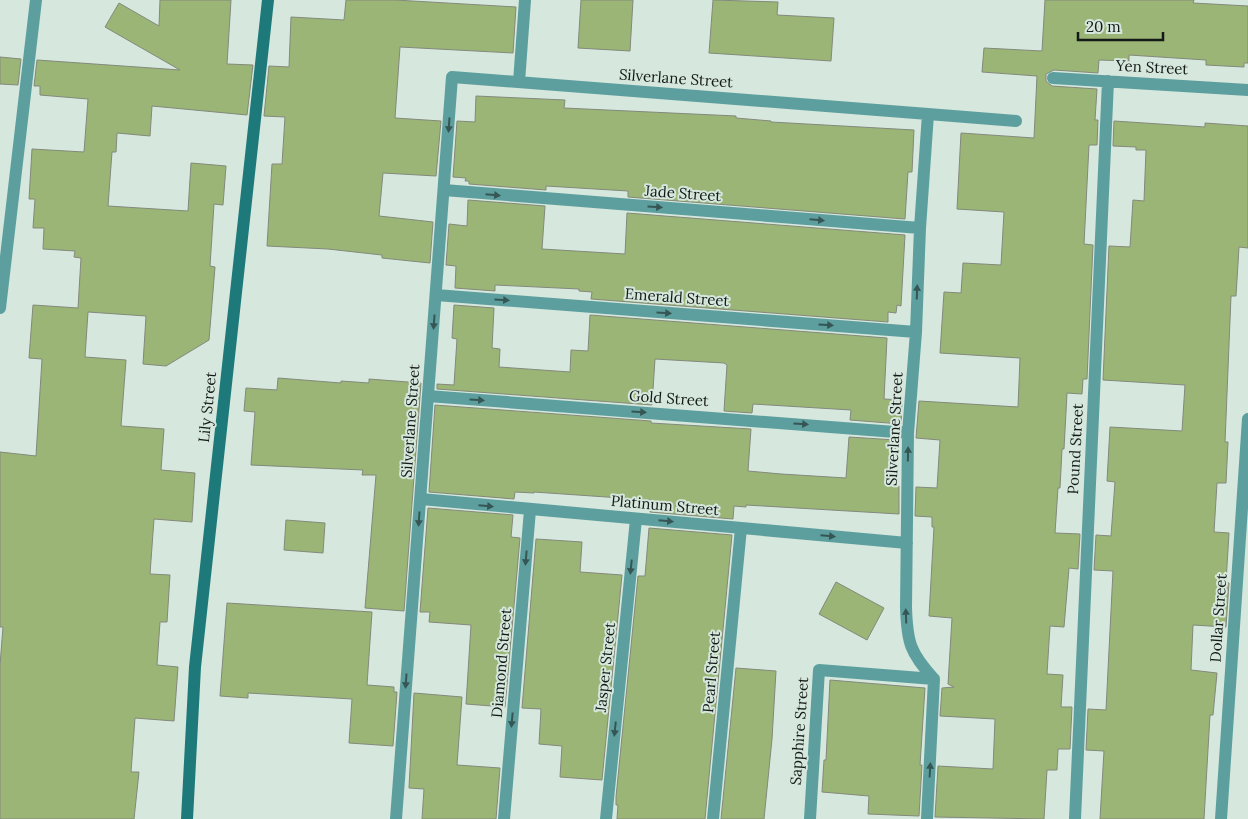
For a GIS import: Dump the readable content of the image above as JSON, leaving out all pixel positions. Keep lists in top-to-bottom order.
{
  "streets": {
    "street": [
      "Yen Street",
      "Silverlane Street",
      "Jade Street",
      "Emerald Street",
      "Gold Street",
      "Lily Street",
      "Pound Street",
      "Platinum Street",
      "Dollar Street",
      "Diamond Street",
      "Jasper Street",
      "Pearl Street",
      "Sapphire Street"
    ]
  },
  "crossings": [
    ["Yen Street", "Pound Street"],
    ["Silverlane Street", "Jade Street"],
    ["Silverlane Street", "Emerald Street"],
    ["Silverlane Street", "Gold Street"],
    ["Silverlane Street", "Platinum Street"],
    ["Silverlane Street", "Sapphire Street"],
    ["Platinum Street", "Diamond Street"],
    ["Platinum Street", "Jasper Street"],
    ["Platinum Street", "Pearl Street"]
  ],
  "one_way": [
    "Jade Street",
    "Emerald Street",
    "Gold Street",
    "Platinum Street",
    "Diamond Street",
    "Jasper Street"
  ],
  "scale_bar": "20 m"
}
